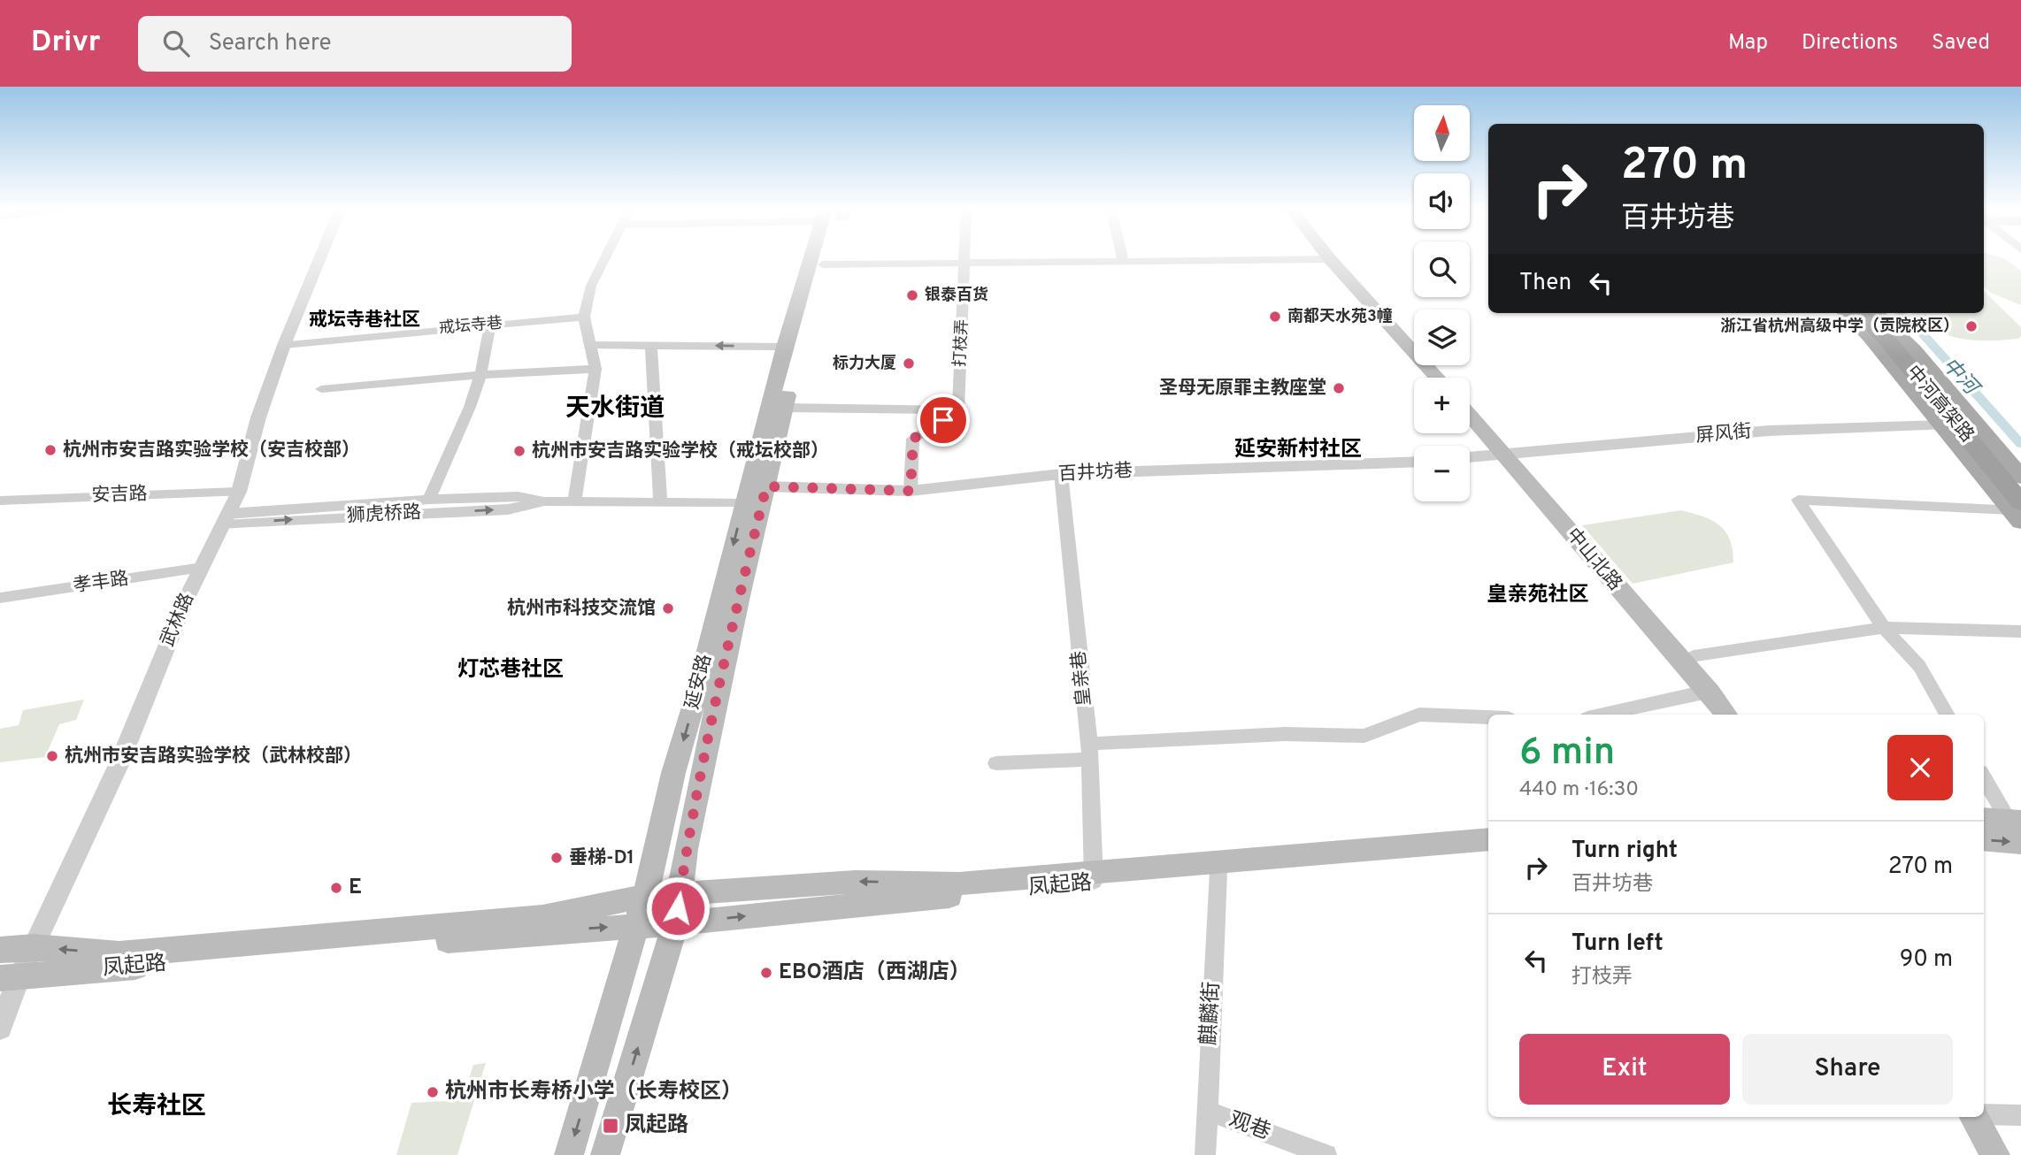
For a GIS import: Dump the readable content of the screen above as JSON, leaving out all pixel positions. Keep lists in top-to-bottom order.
{
  "streets": {
    "highway": ["中河高架路"],
    "main road": ["中山北路", "延安路", "凤起路"],
    "street": [
      "戒坛寺巷",
      "打枝弄",
      "屏风街",
      "百井坊巷",
      "安吉路",
      "狮虎桥路",
      "孝丰路",
      "武林路",
      "皇亲巷",
      "麒麟街",
      "观巷"
    ]
  },
  "crossings": [
    ["戒坛寺巷", "武林路"],
    ["屏风街", "中山北路"],
    ["百井坊巷", "皇亲巷"],
    ["百井坊巷", "延安路"],
    ["安吉路", "武林路"],
    ["狮虎桥路", "武林路"],
    ["狮虎桥路", "延安路"],
    ["孝丰路", "武林路"],
    ["武林路", "凤起路"],
    ["皇亲巷", "凤起路"],
    ["延安路", "凤起路"],
    ["凤起路", "麒麟街"],
    ["麒麟街", "观巷"]
  ],
  "districts": [
    "戒坛寺巷社区",
    "天水街道",
    "延安新村社区",
    "皇亲苑社区",
    "灯芯巷社区",
    "长寿社区"
  ],
  "water": ["中河"],
  "places": {
    "other": [
      "银泰百货",
      "南都天水苑3幢",
      "浙江省杭州高级中学（贡院校区）",
      "标力大厦",
      "圣母无原罪主教座堂",
      "杭州市安吉路实验学校（安吉校部）",
      "杭州市安吉路实验学校（戒坛校部）",
      "杭州市科技交流馆",
      "杭州市安吉路实验学校（武林校部）",
      "垂梯-D1",
      "E",
      "EBO酒店（西湖店）",
      "杭州市长寿桥小学（长寿校区）"
    ],
    "transit": ["凤起路"]
  },
  "north": "top",
  "page": {
    "header": "Drivr",
    "search": "Search here",
    "nav": ["Map", "Directions", "Saved"],
    "map_buttons": ["+", "−"],
    "turn": ["270 m", "百井坊巷"],
    "then": "Then",
    "heading": ["6 min", "440 m · 16:30"],
    "list": [
      {
        "name": "Turn right",
        "note": "百井坊巷",
        "value": "270 m"
      },
      {
        "name": "Turn left",
        "note": "打枝弄",
        "value": "90 m"
      }
    ],
    "buttons": ["Exit", "Share"]
  }
}
